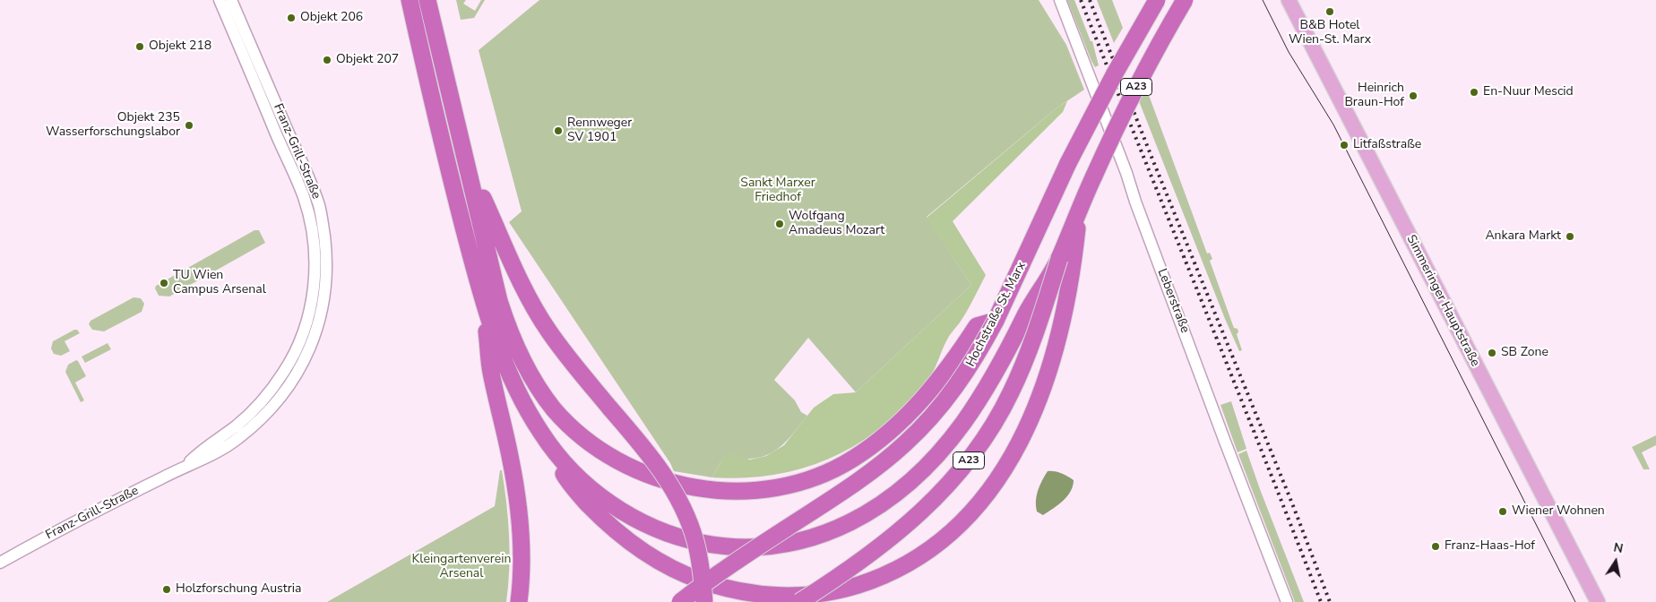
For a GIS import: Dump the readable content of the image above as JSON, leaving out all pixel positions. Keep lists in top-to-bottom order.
{
  "streets": {
    "highway": ["A23", "Hochstraße St. Marx"],
    "main road": ["Simmeringer Hauptstraße"],
    "street": ["Franz-Grill-Straße", "Leberstraße"]
  },
  "parks": ["Sankt Marxer Friedhof", "Kleingartenverein Arsenal"],
  "places": [
    "B&B Hotel Wien-St. Marx",
    "Objekt 206",
    "Objekt 218",
    "Objekt 207",
    "En-Nuur Mescid",
    "Heinrich Braun-Hof",
    "Objekt 235 Wasserforschungslabor",
    "Rennweger SV 1901",
    "Litfaßstraße",
    "Wolfgang Amadeus Mozart",
    "Ankara Markt",
    "TU Wien Campus Arsenal",
    "SB Zone",
    "Wiener Wohnen",
    "Franz-Haas-Hof",
    "Holzforschung Austria"
  ],
  "north": "top"
}
